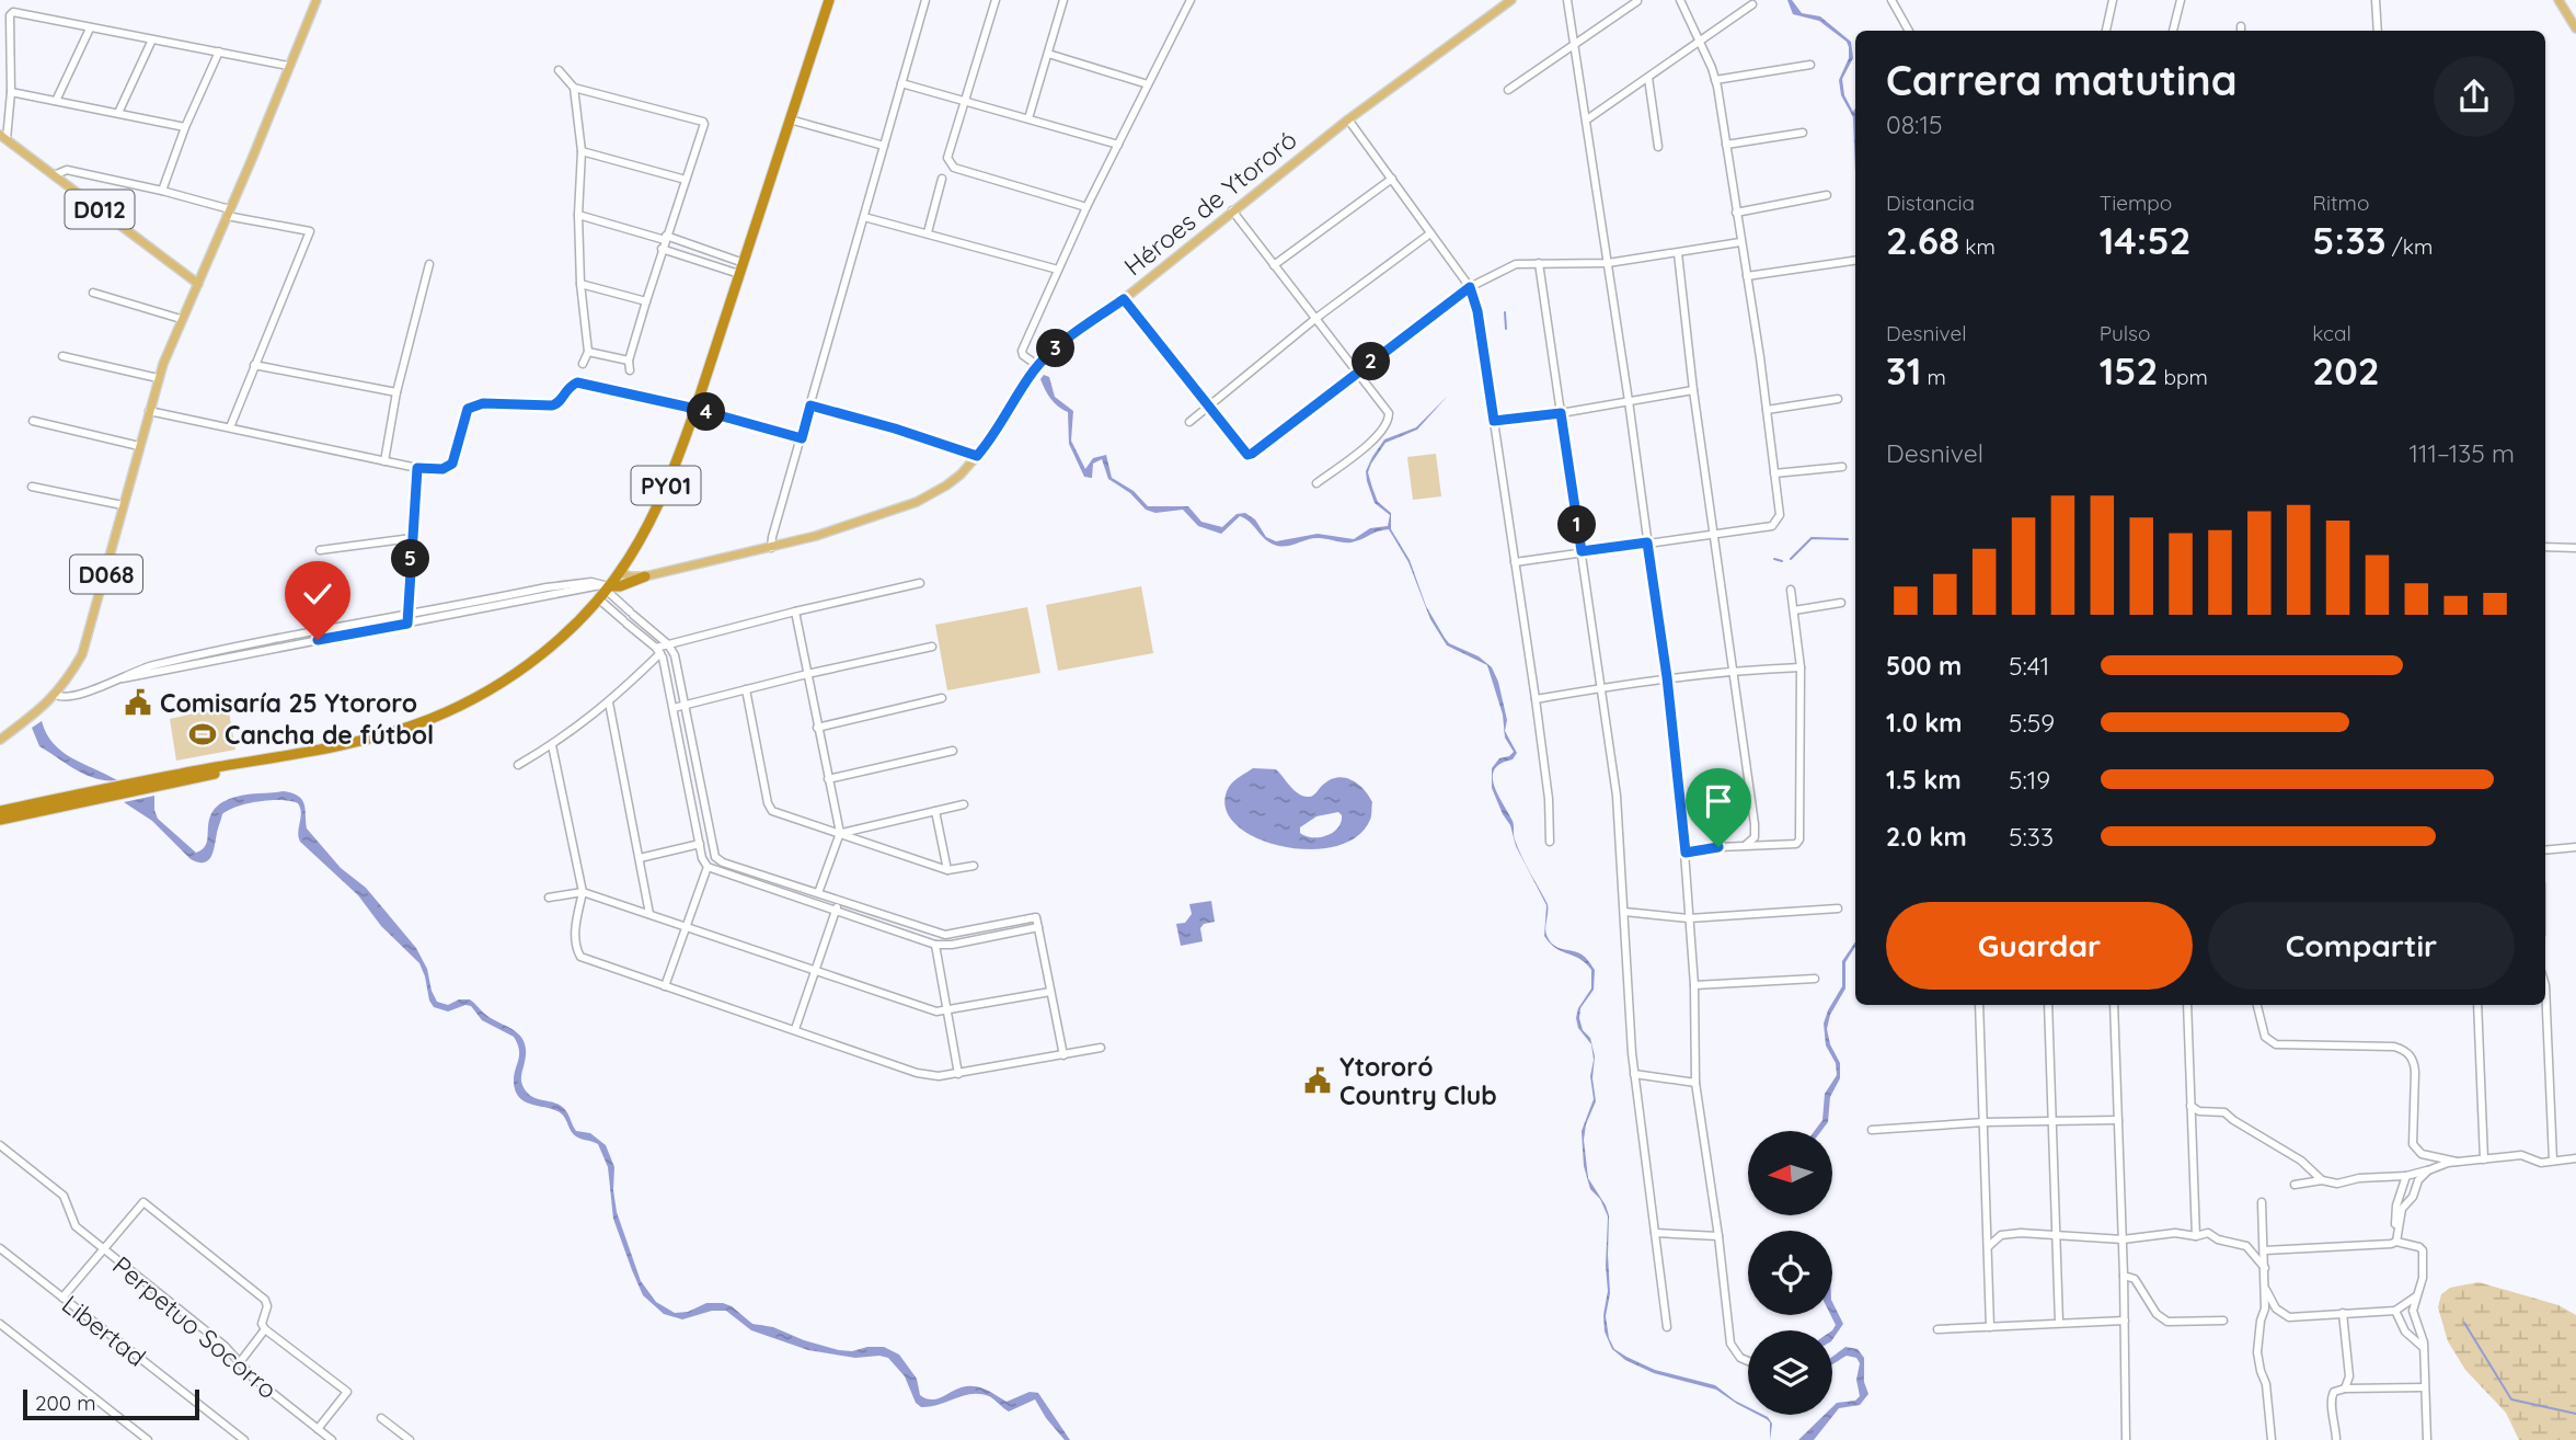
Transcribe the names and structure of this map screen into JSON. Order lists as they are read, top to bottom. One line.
{"streets":{"highway":["PY01"],"main road":["Héroes de Ytororó","D012","D068"],"street":["Perpetuo Socorro","Libertad"]},"crossings":[["Héroes de Ytororó","PY01"],["D012","D068"]],"places":{"public building":["Comisaría 25 Ytororo","Ytororó Country Club"],"sports":["Cancha de fútbol"]},"scale_bar":"200 m","north":"left","page":{"heading":["Carrera matutina","08:15"],"stats":[["Distancia","2.68 km"],["Tiempo","14:52"],["Ritmo","5:33 /km"],["Desnivel","31 m"],["Pulso","152 bpm"],["kcal","202"]],"pins":["3","2","4","1","5"],"chart":["Desnivel","111–135 m"],"list":[{"name":"500 m","note":"5:41"},{"name":"1.0 km","note":"5:59"},{"name":"1.5 km","note":"5:19"},{"name":"2.0 km","note":"5:33"}],"buttons":["Guardar","Compartir"],"scale":"200 m"}}
